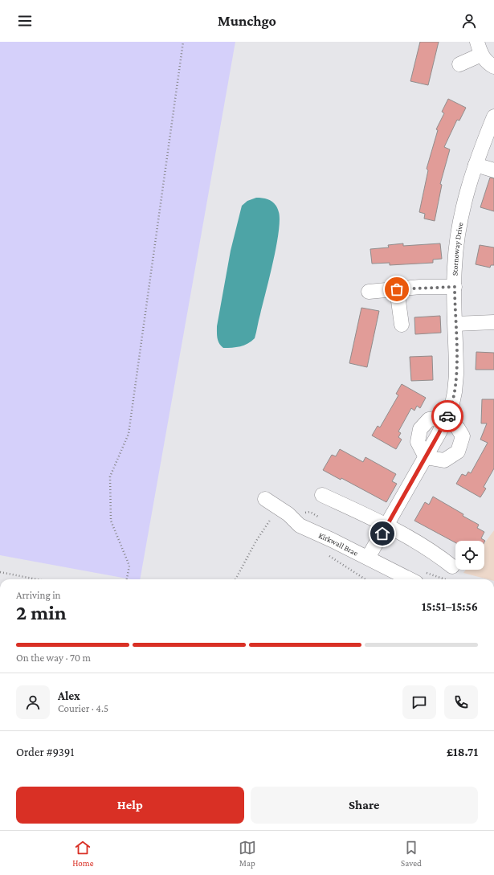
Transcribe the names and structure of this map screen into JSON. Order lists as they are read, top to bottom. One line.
{"streets":{"street":["Stornoway Drive","Kirkwall Brae"]},"crossings":[["Stornoway Drive","Kirkwall Brae"]],"page":{"header":"Munchgo","heading":["2 min","Arriving in","15:51–15:56"],"panel":["Alex","Courier · 4.5","Order #9391","£18.71"],"bar":"On the way · 70 m","buttons":["Help","Share"],"tabs":["Home","Map","Saved"]}}
